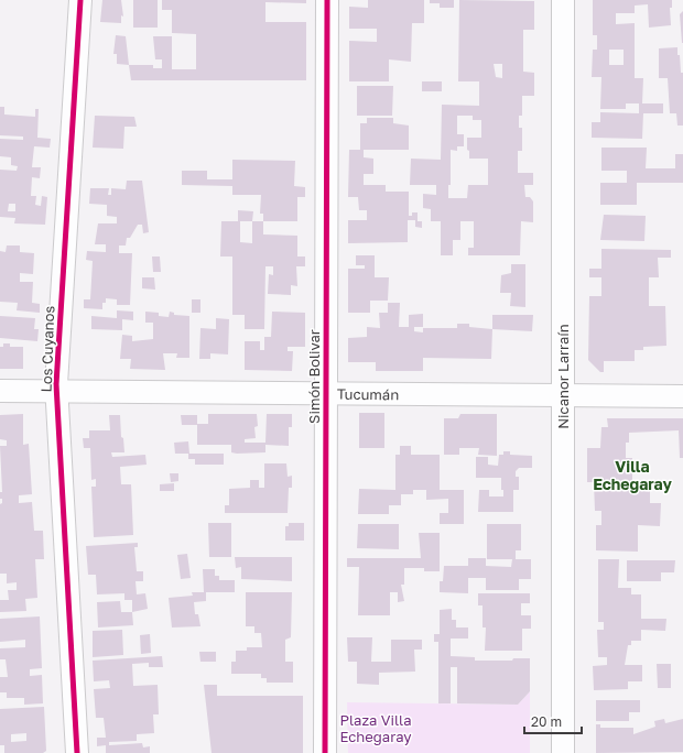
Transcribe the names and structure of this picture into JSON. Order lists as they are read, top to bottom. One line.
{"streets":{"street":["Los Cuyanos","Simón Bolivar","Nicanor Larraín","Tucumán"]},"crossings":[["Los Cuyanos","Tucumán"],["Simón Bolivar","Tucumán"],["Nicanor Larraín","Tucumán"]],"districts":["Villa Echegaray"],"parks":["Plaza Villa Echegaray"],"scale_bar":"20 m"}
